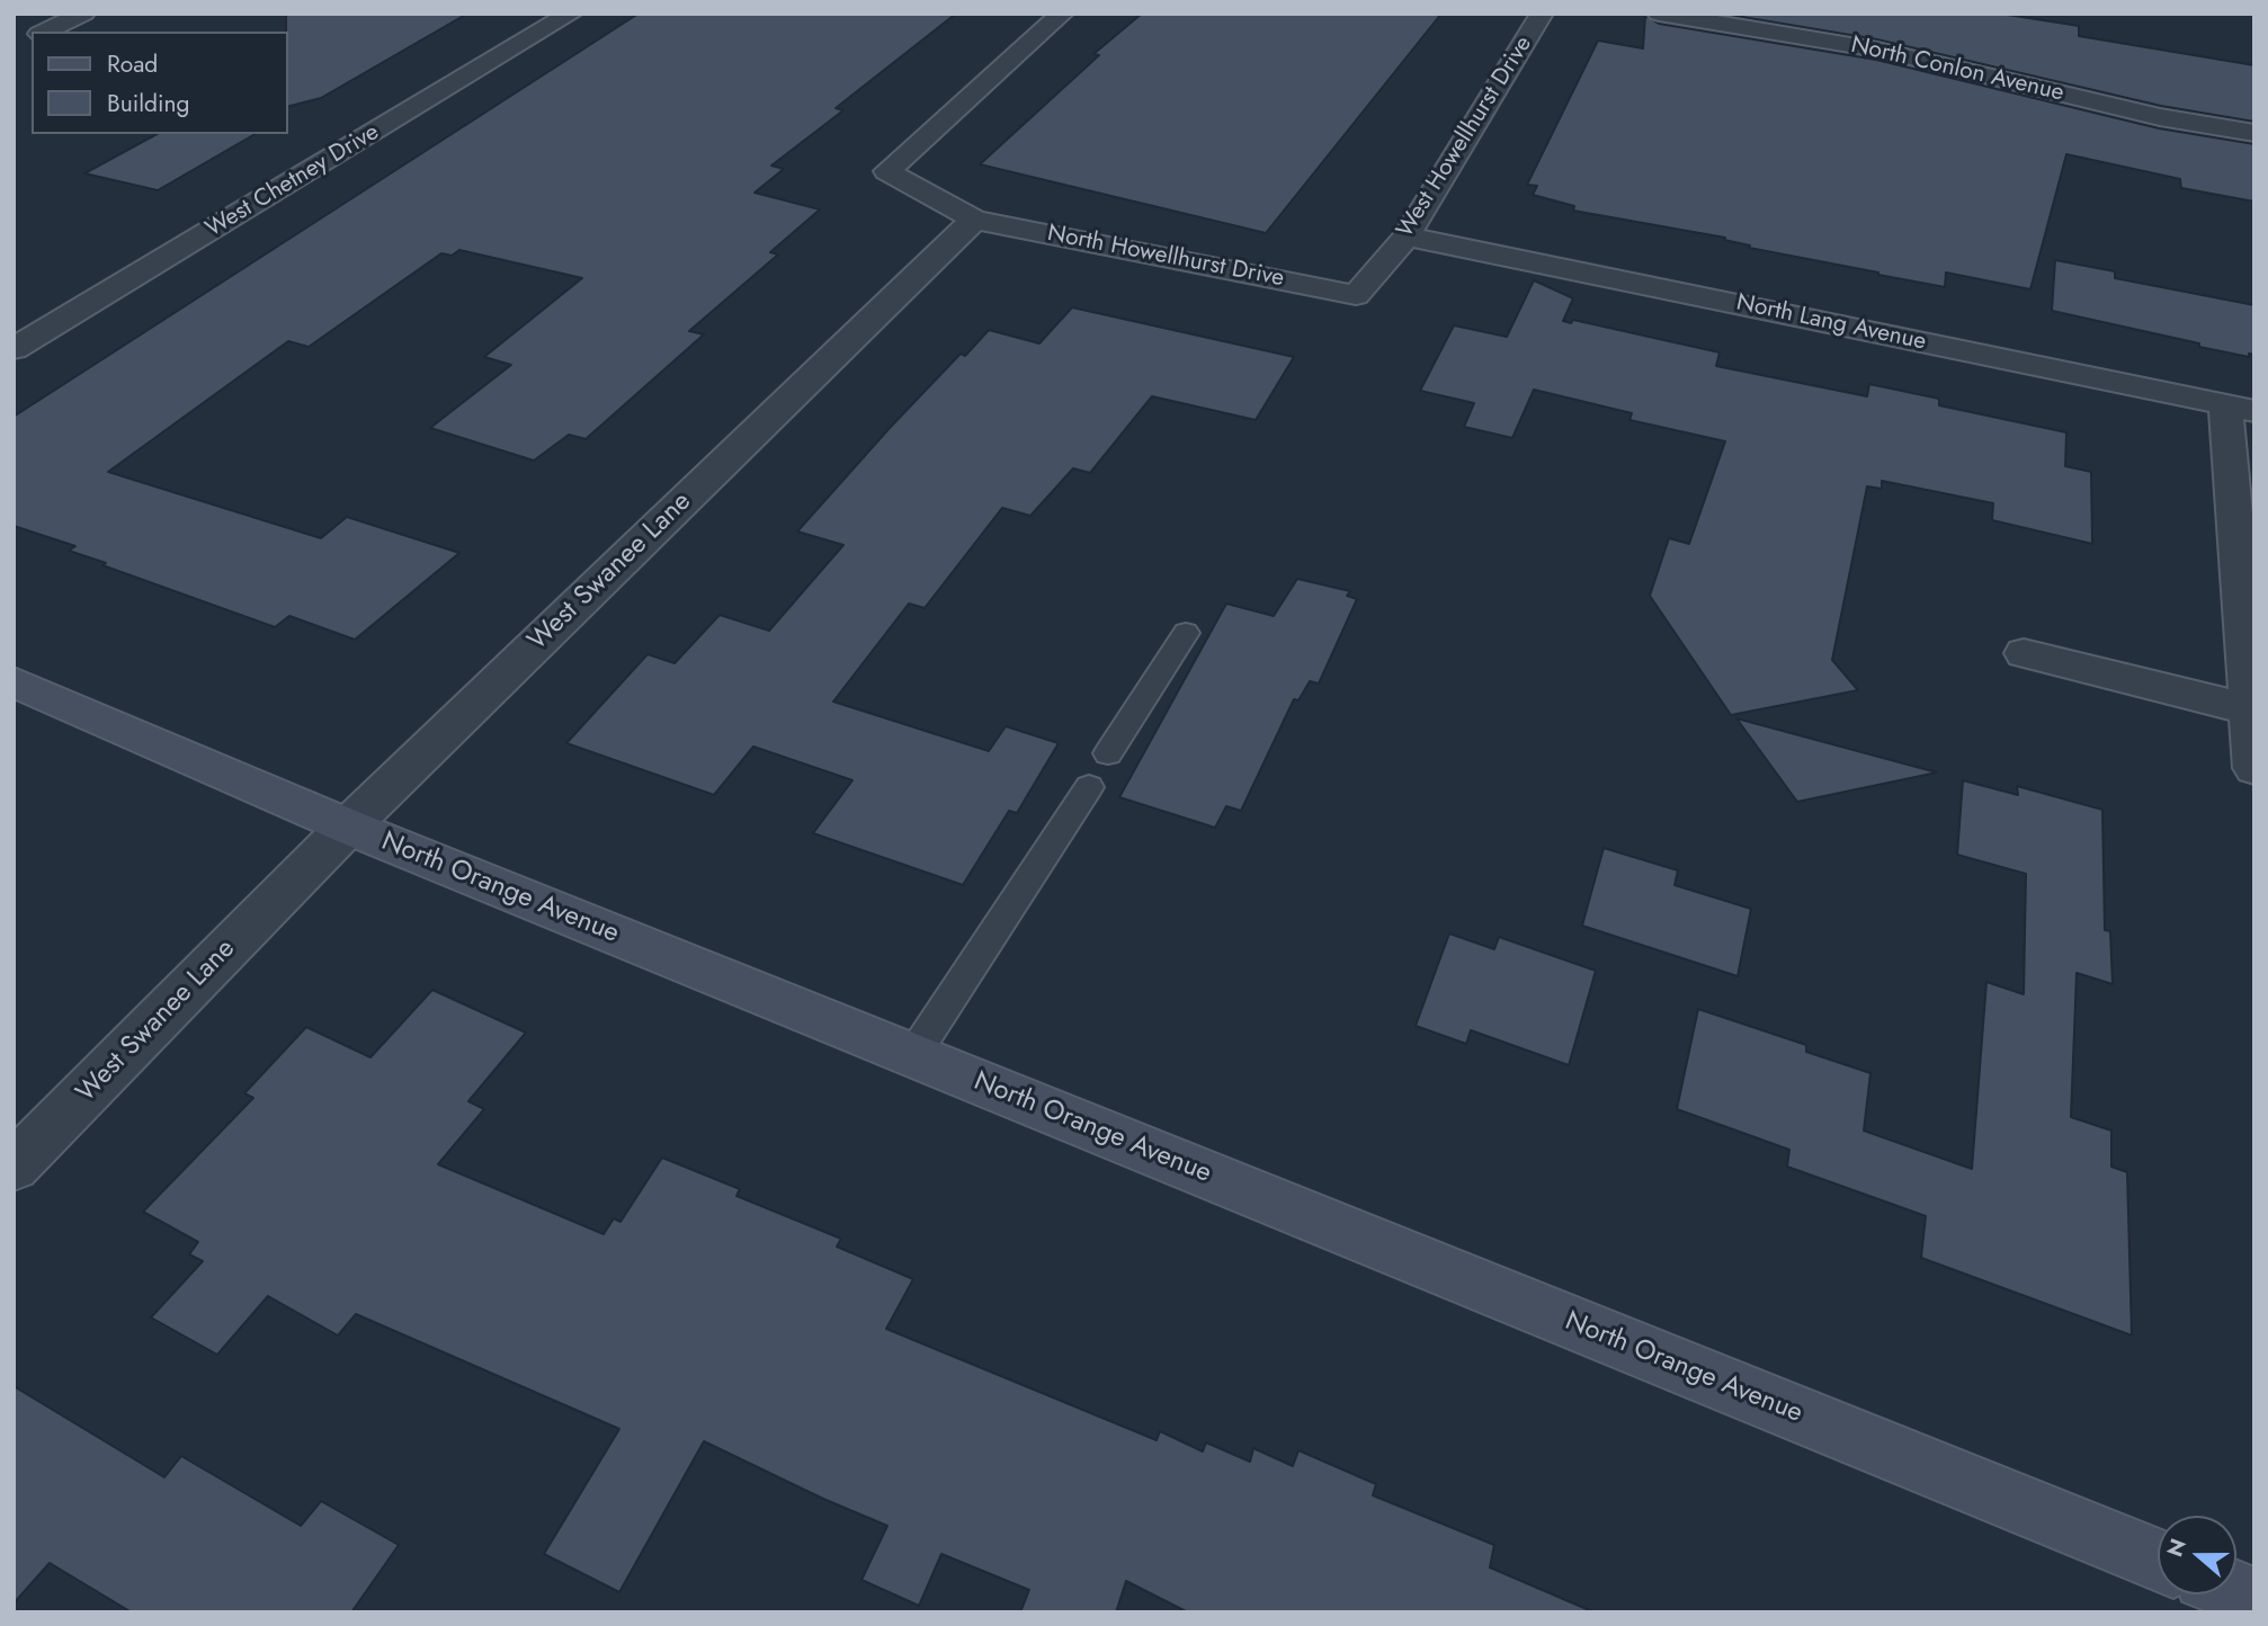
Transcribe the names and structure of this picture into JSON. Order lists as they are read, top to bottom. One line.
{"streets":{"street":["North Conlon Avenue","West Howellhurst Drive","West Chetney Drive","North Howellhurst Drive","North Lang Avenue","West Swanee Lane","North Orange Avenue"]},"crossings":[["West Howellhurst Drive","North Howellhurst Drive"],["West Howellhurst Drive","North Lang Avenue"],["North Howellhurst Drive","West Swanee Lane"],["West Swanee Lane","North Orange Avenue"]],"legend":["Road","Building"],"north":"left"}
